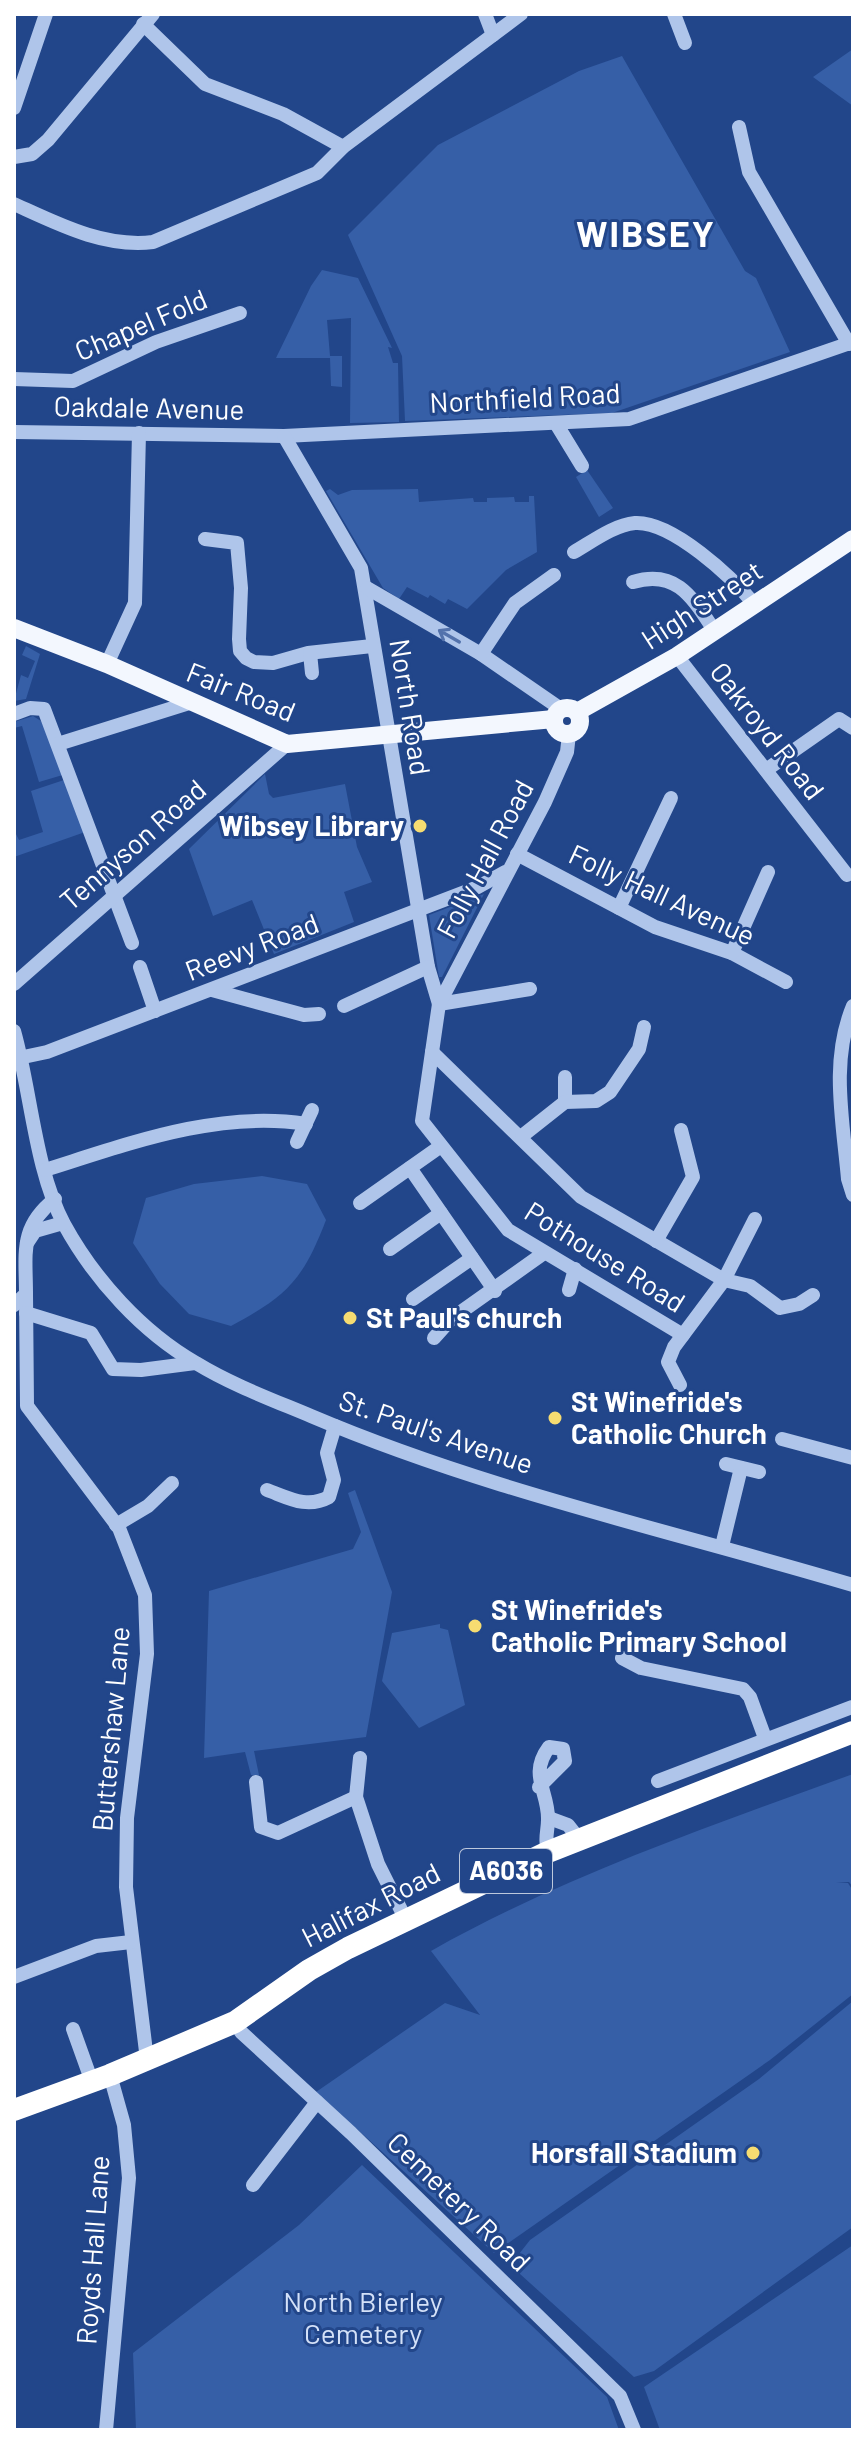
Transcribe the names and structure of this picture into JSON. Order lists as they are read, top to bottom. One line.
{"streets":{"highway":["A6036","Halifax Road"],"main road":["High Street","Fair Road"],"street":["Chapel Fold","Northfield Road","Oakdale Avenue","North Road","Oakroyd Road","Tennyson Road","Folly Hall Road","Folly Hall Avenue","Reevy Road","Pothouse Road","St. Paul's Avenue","Buttershaw Lane","Cemetery Road","Royds Hall Lane"]},"crossings":[["Northfield Road","Oakdale Avenue"],["Northfield Road","North Road"],["Oakdale Avenue","North Road"],["High Street","Fair Road"],["High Street","Oakroyd Road"],["Fair Road","North Road"],["Fair Road","Tennyson Road"],["North Road","Folly Hall Road"],["North Road","Reevy Road"],["Folly Hall Road","Folly Hall Avenue"],["Folly Hall Road","Reevy Road"],["Folly Hall Road","Pothouse Road"],["Reevy Road","St. Paul's Avenue"],["Buttershaw Lane","Halifax Road"],["Halifax Road","Cemetery Road"],["Halifax Road","Royds Hall Lane"]],"districts":["WIBSEY"],"parks":["North Bierley Cemetery"],"places":["Wibsey Library","St Paul's church","St Winefride's Catholic Church","St Winefride's Catholic Primary School","Horsfall Stadium"]}
